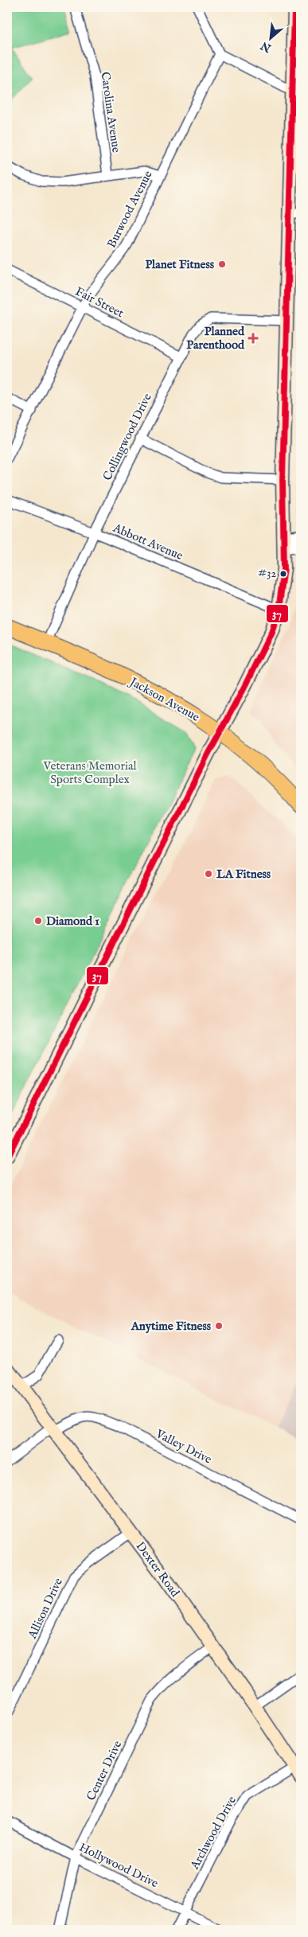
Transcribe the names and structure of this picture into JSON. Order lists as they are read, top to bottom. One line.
{"streets":{"main road":["Jackson Avenue","Dexter Road"],"street":["Carolina Avenue","Burwood Avenue","Fair Street","Collingwood Drive","Abbott Avenue","Valley Drive","Allison Drive","Center Drive","Archwood Drive","Hollywood Drive"]},"crossings":[["Burwood Avenue","Fair Street"],["Fair Street","Collingwood Drive"],["Collingwood Drive","Abbott Avenue"],["Collingwood Drive","Jackson Avenue"],["Valley Drive","Dexter Road"],["Dexter Road","Allison Drive"],["Dexter Road","Center Drive"],["Dexter Road","Archwood Drive"],["Center Drive","Hollywood Drive"],["Archwood Drive","Hollywood Drive"]],"parks":["Veterans Memorial Sports Complex"],"places":{"other":["Planet Fitness","#32","LA Fitness","Diamond 1","Anytime Fitness"],"health":["Planned Parenthood"]},"lines":["transit line 37"],"north":"bottom left"}
